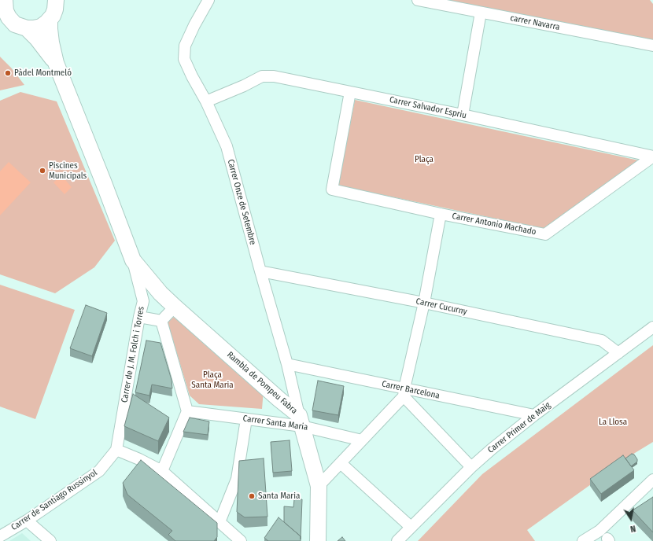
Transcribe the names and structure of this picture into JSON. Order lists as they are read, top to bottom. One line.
{"streets":{"street":["carrer Navarra","Carrer Salvador Espriu","Carrer Onze de Setembre","Carrer Antonio Machado","Carrer Cucurny","Carrer de J. M. Folch i Torres","Rambla de Pompeu Fabra","Carrer Barcelona","Carrer Santa Maria","Carrer Primer de Maig","Carrer de Santiago Russinyol"]},"crossings":[["Carrer Salvador Espriu","Carrer Onze de Setembre"],["Carrer Salvador Espriu","Carrer Antonio Machado"],["Carrer Onze de Setembre","Carrer Cucurny"],["Carrer Onze de Setembre","Rambla de Pompeu Fabra"],["Carrer Onze de Setembre","Carrer Barcelona"],["Carrer Onze de Setembre","Carrer Santa Maria"],["Carrer Cucurny","Carrer Primer de Maig"],["Carrer de J. M. Folch i Torres","Rambla de Pompeu Fabra"],["Carrer de J. M. Folch i Torres","Carrer de Santiago Russinyol"],["Rambla de Pompeu Fabra","Carrer Santa Maria"],["Carrer Barcelona","Carrer Primer de Maig"]],"parks":["Plaça","Plaça Santa Maria","La Llosa"],"places":["Pàdel Montmeló","Piscines Municipals","Santa Maria"],"north":"bottom"}
